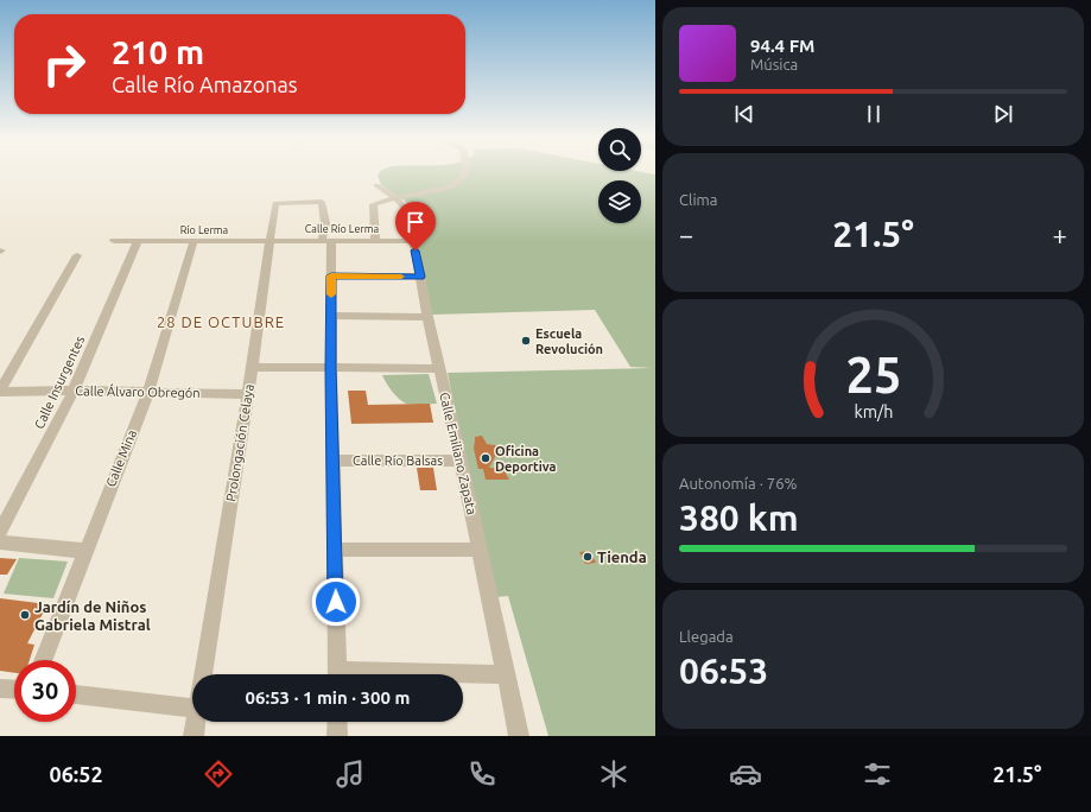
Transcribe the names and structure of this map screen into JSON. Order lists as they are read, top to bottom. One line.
{"streets":{"street":["Calle Río Lerma","Río Lerma","Calle Insurgentes","Calle Álvaro Obregón","Prolongación Celaya","Calle Emiliano Zapata","Calle Mina","Calle Río Balsas"]},"crossings":[["Calle Río Lerma","Río Lerma"],["Calle Río Lerma","Prolongación Celaya"],["Calle Río Lerma","Calle Emiliano Zapata"],["Río Lerma","Calle Insurgentes"],["Río Lerma","Prolongación Celaya"],["Río Lerma","Calle Mina"],["Calle Insurgentes","Calle Álvaro Obregón"],["Calle Álvaro Obregón","Prolongación Celaya"],["Calle Álvaro Obregón","Calle Mina"],["Calle Emiliano Zapata","Calle Río Balsas"]],"districts":["28 DE OCTUBRE"],"places":["Escuela Revolución","Oficina Deportiva","Tienda","Jardín de Niños Gabriela Mistral"],"page":{"turn":["210 m","Calle Río Amazonas"],"song":["94.4 FM","Música"],"tile":["Clima",["Autonomía · 76%","380 km"],["Llegada","06:53"]],"heat":["−","21.5°","+"],"limit":"30","trip":"06:53 · 1 min · 300 m","tabs":["06:52","21.5°"],"gauge":["25","km/h"]}}
